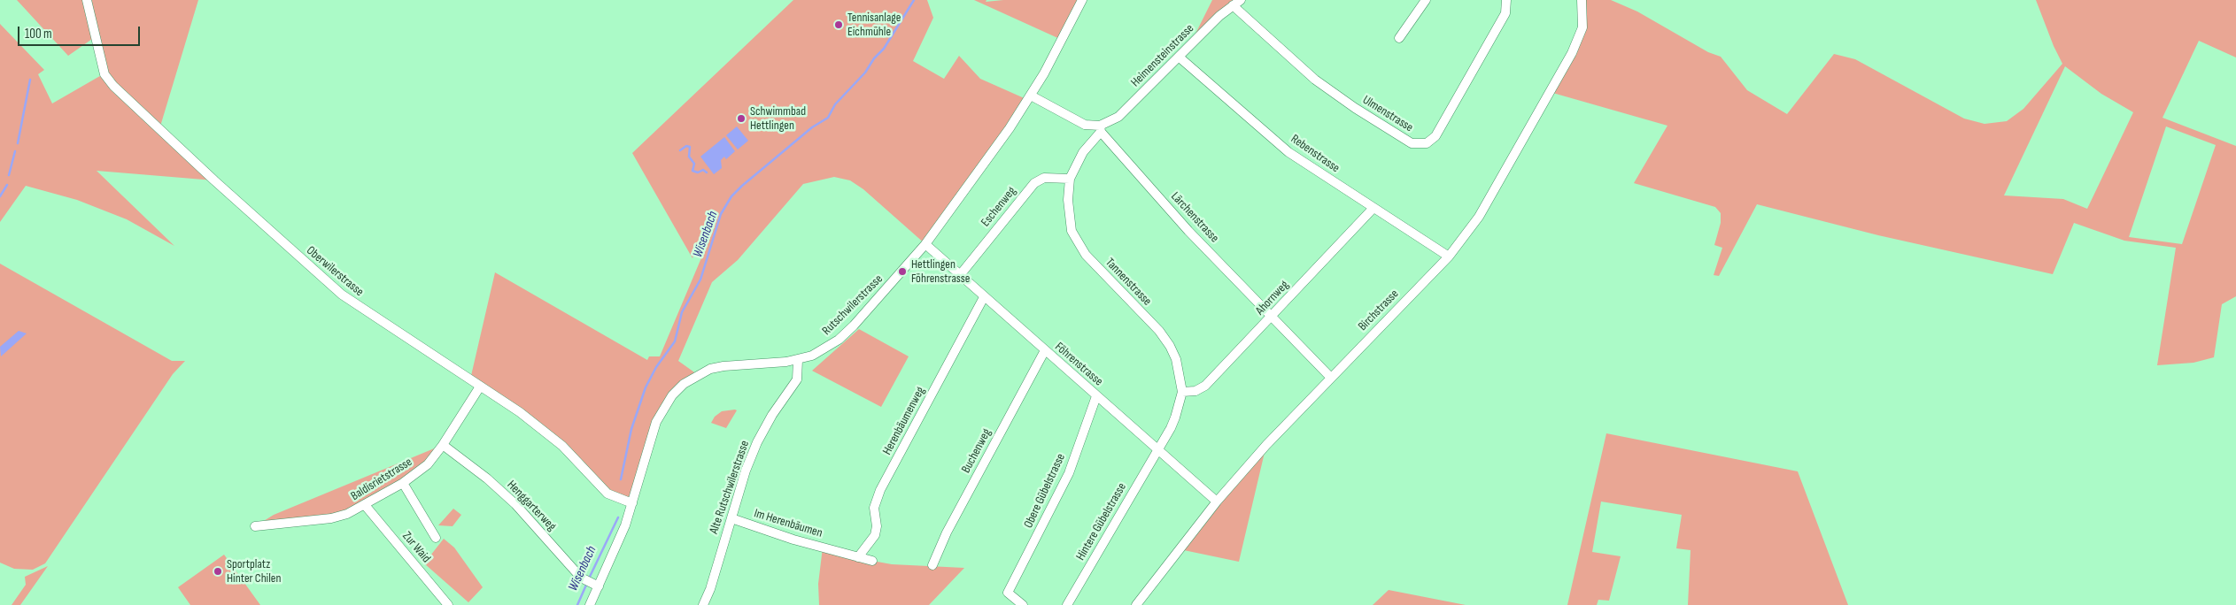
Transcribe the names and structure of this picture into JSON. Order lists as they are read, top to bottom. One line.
{"streets":{"street":["Heimensteinstrasse","Ulmenstrasse","Rebenstrasse","Eschenweg","Lärchenstrasse","Oberwilerstrasse","Tannenstrasse","Ahornweg","Rutschwilerstrasse","Birchstrasse","Föhrenstrasse","Herenbäumenweg","Buchenweg","Baldisrietstrasse","Alte Rutschwilerstrasse","Obere Gübelstrasse","Henggarterweg","Hintere Gübelstrasse","Im Herenbäumen","Zur Waid"]},"crossings":[["Heimensteinstrasse","Ulmenstrasse"],["Heimensteinstrasse","Rebenstrasse"],["Heimensteinstrasse","Lärchenstrasse"],["Heimensteinstrasse","Tannenstrasse"],["Rebenstrasse","Ahornweg"],["Rebenstrasse","Birchstrasse"],["Eschenweg","Tannenstrasse"],["Eschenweg","Föhrenstrasse"],["Lärchenstrasse","Tannenstrasse"],["Lärchenstrasse","Ahornweg"],["Lärchenstrasse","Birchstrasse"],["Oberwilerstrasse","Rutschwilerstrasse"],["Oberwilerstrasse","Baldisrietstrasse"],["Tannenstrasse","Ahornweg"],["Tannenstrasse","Föhrenstrasse"],["Tannenstrasse","Hintere Gübelstrasse"],["Rutschwilerstrasse","Föhrenstrasse"],["Rutschwilerstrasse","Alte Rutschwilerstrasse"],["Rutschwilerstrasse","Henggarterweg"],["Birchstrasse","Föhrenstrasse"],["Föhrenstrasse","Herenbäumenweg"],["Föhrenstrasse","Buchenweg"],["Föhrenstrasse","Obere Gübelstrasse"],["Föhrenstrasse","Hintere Gübelstrasse"],["Herenbäumenweg","Im Herenbäumen"],["Baldisrietstrasse","Henggarterweg"],["Baldisrietstrasse","Zur Waid"],["Alte Rutschwilerstrasse","Im Herenbäumen"]],"water":["Wisenbach"],"places":["Tennisanlage Eichmühle","Schwimmbad Hettlingen","Hettlingen Föhrenstrasse","Sportplatz Hinter Chilen"],"scale_bar":"100 m"}
